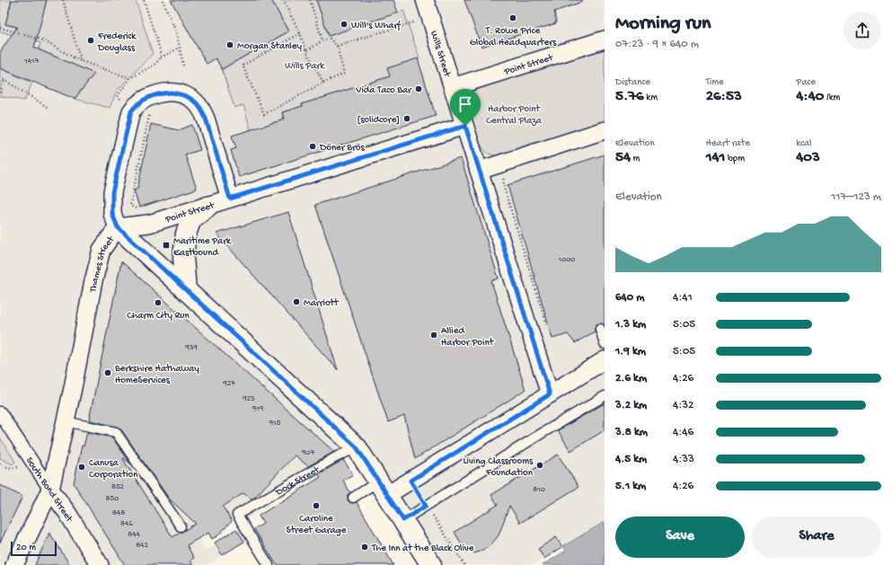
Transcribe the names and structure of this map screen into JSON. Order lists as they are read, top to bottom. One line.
{"streets":{"street":["Wills Street","Point Street","Thames Street","South Bond Street"],"lane":["Dock Street"]},"crossings":[["Wills Street","Point Street"],["Point Street","Thames Street"],["Thames Street","South Bond Street"]],"parks":["Wills Park","Harbor Point Central Plaza"],"places":{"other":["T. Rowe Price Global Headquarters","Will's Wharf","Frederick Douglass","Morgan Stanley","Vida Taco Bar","[solidcore]","Döner Brös","Marriott","Charm City Run","Allied Harbor Point","Berkshire Hathaway HomeServices","Living Classrooms Foundation","Canusa Corporation","Caroline Street Garage","The Inn at the Black Olive"],"transit":["Maritime Park Eastbound"]},"house_numbers":["1417","1000","939","927","923","919","915","907","852","810","850","848","846","844","842"],"scale_bar":"20 m","page":{"heading":["Morning run","07:23 · 9 × 640 m"],"stats":[["Distance","5.76 km"],["Time","26:53"],["Pace","4:40 /km"],["Elevation","54 m"],["Heart rate","141 bpm"],["kcal","403"]],"chart":["Elevation","117–123 m"],"list":[{"name":"640 m","note":"4:41"},{"name":"1.3 km","note":"5:05"},{"name":"1.9 km","note":"5:05"},{"name":"2.6 km","note":"4:26"},{"name":"3.2 km","note":"4:32"},{"name":"3.8 km","note":"4:46"},{"name":"4.5 km","note":"4:33"},{"name":"5.1 km","note":"4:26"}],"buttons":["Save","Share"],"scale":"20 m"}}
